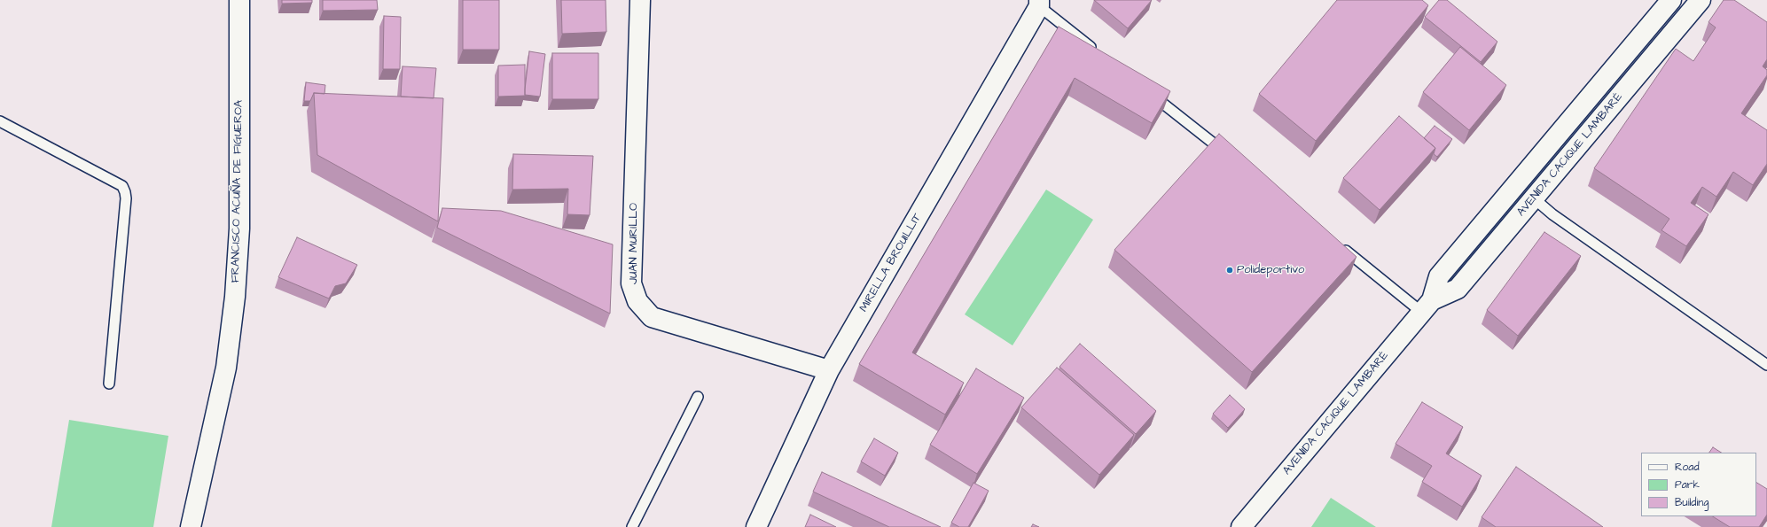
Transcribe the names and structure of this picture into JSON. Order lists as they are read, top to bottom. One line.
{"streets":{"street":["AVENIDA CACIQUE LAMBARÉ","FRANCISCO ACUÑA DE FIGUEROA","JUAN MURILLO","MIRELLA BROUILLIT"]},"crossings":[["JUAN MURILLO","MIRELLA BROUILLIT"]],"places":["Polideportivo"],"legend":["Road","Park","Building"]}
